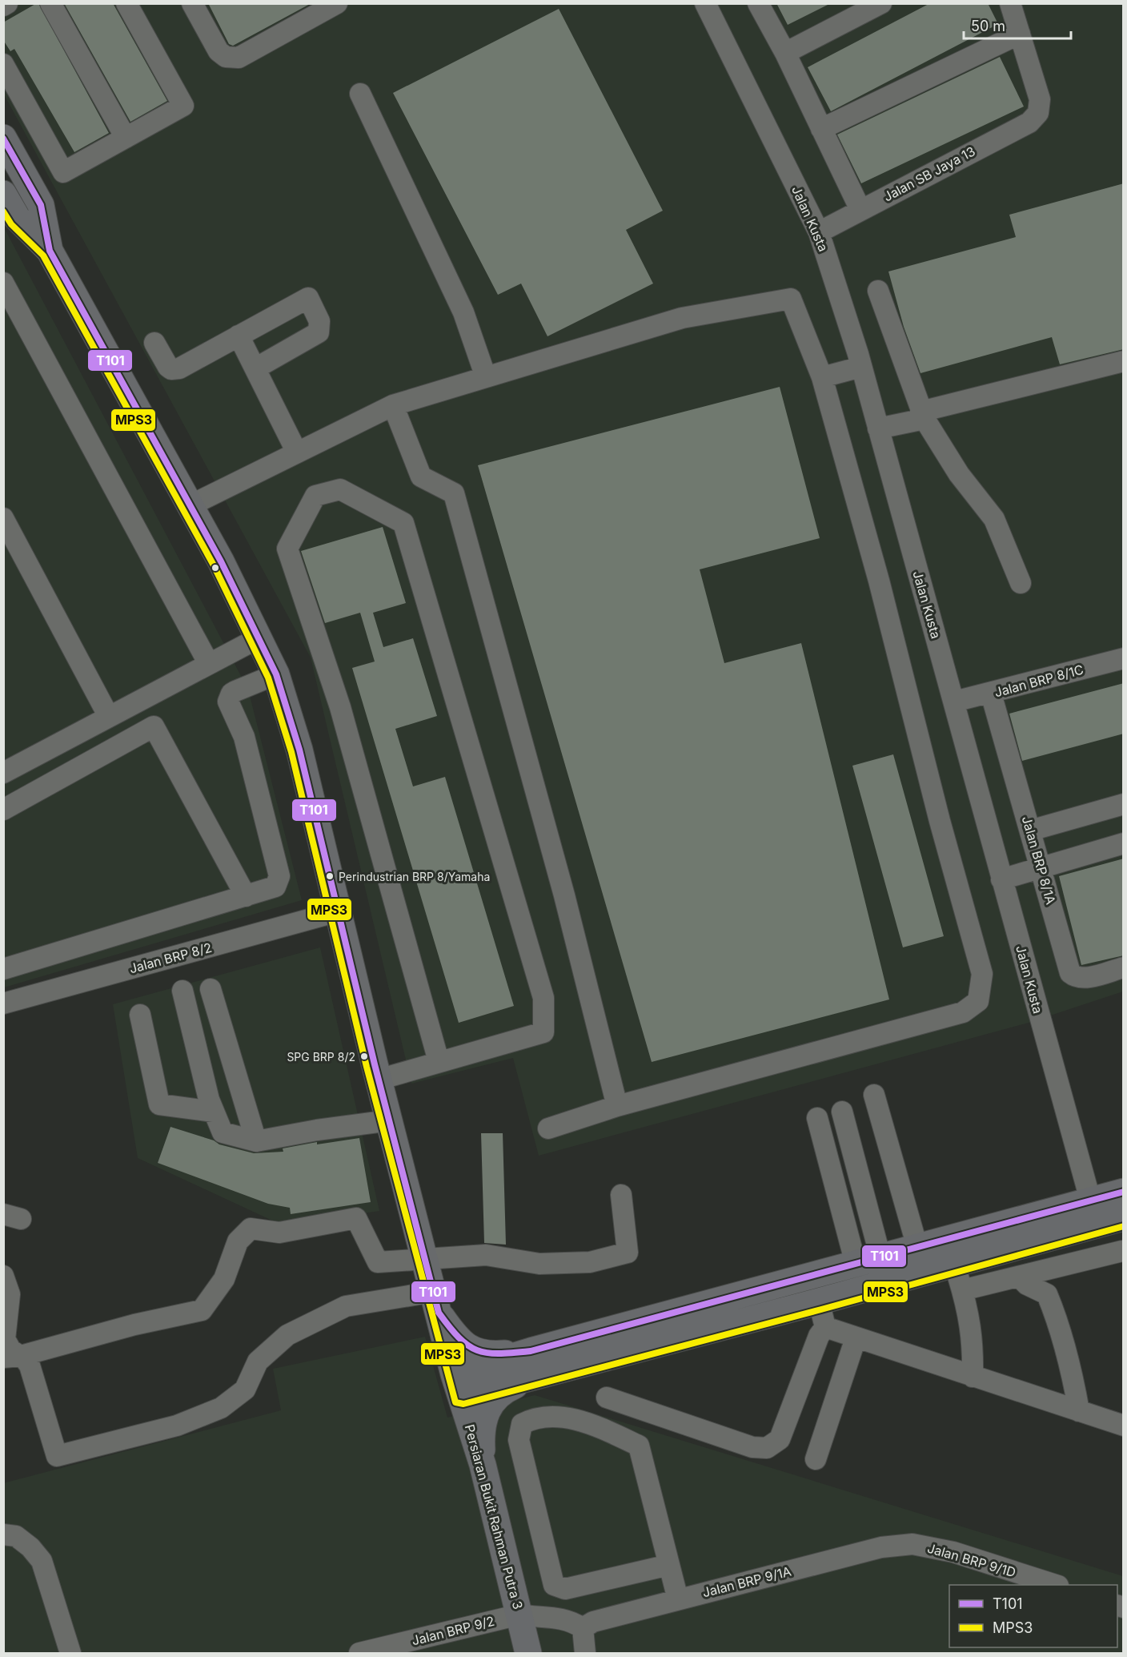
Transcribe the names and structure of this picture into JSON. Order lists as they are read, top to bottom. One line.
{"streets":{"main road":["Persiaran Bukit Rahman Putra 3"],"street":["Jalan SB Jaya 13","Jalan Kusta","Jalan BRP 8/1C","Jalan BRP 8/1A","Jalan BRP 8/2","Jalan BRP 9/1D","Jalan BRP 9/1A","Jalan BRP 9/2"]},"crossings":[["Jalan SB Jaya 13","Jalan Kusta"],["Jalan Kusta","Jalan BRP 8/1C"],["Jalan BRP 8/1C","Jalan BRP 8/1A"],["Jalan BRP 8/2","Persiaran Bukit Rahman Putra 3"],["Persiaran Bukit Rahman Putra 3","Jalan BRP 9/2"],["Jalan BRP 9/1D","Jalan BRP 9/1A"]],"places":["Perindustrian BRP 8/Yamaha","SPG BRP 8/2"],"lines":["transit line T101","transit line MPS3"],"legend":["T101","MPS3"],"scale_bar":"50 m"}
